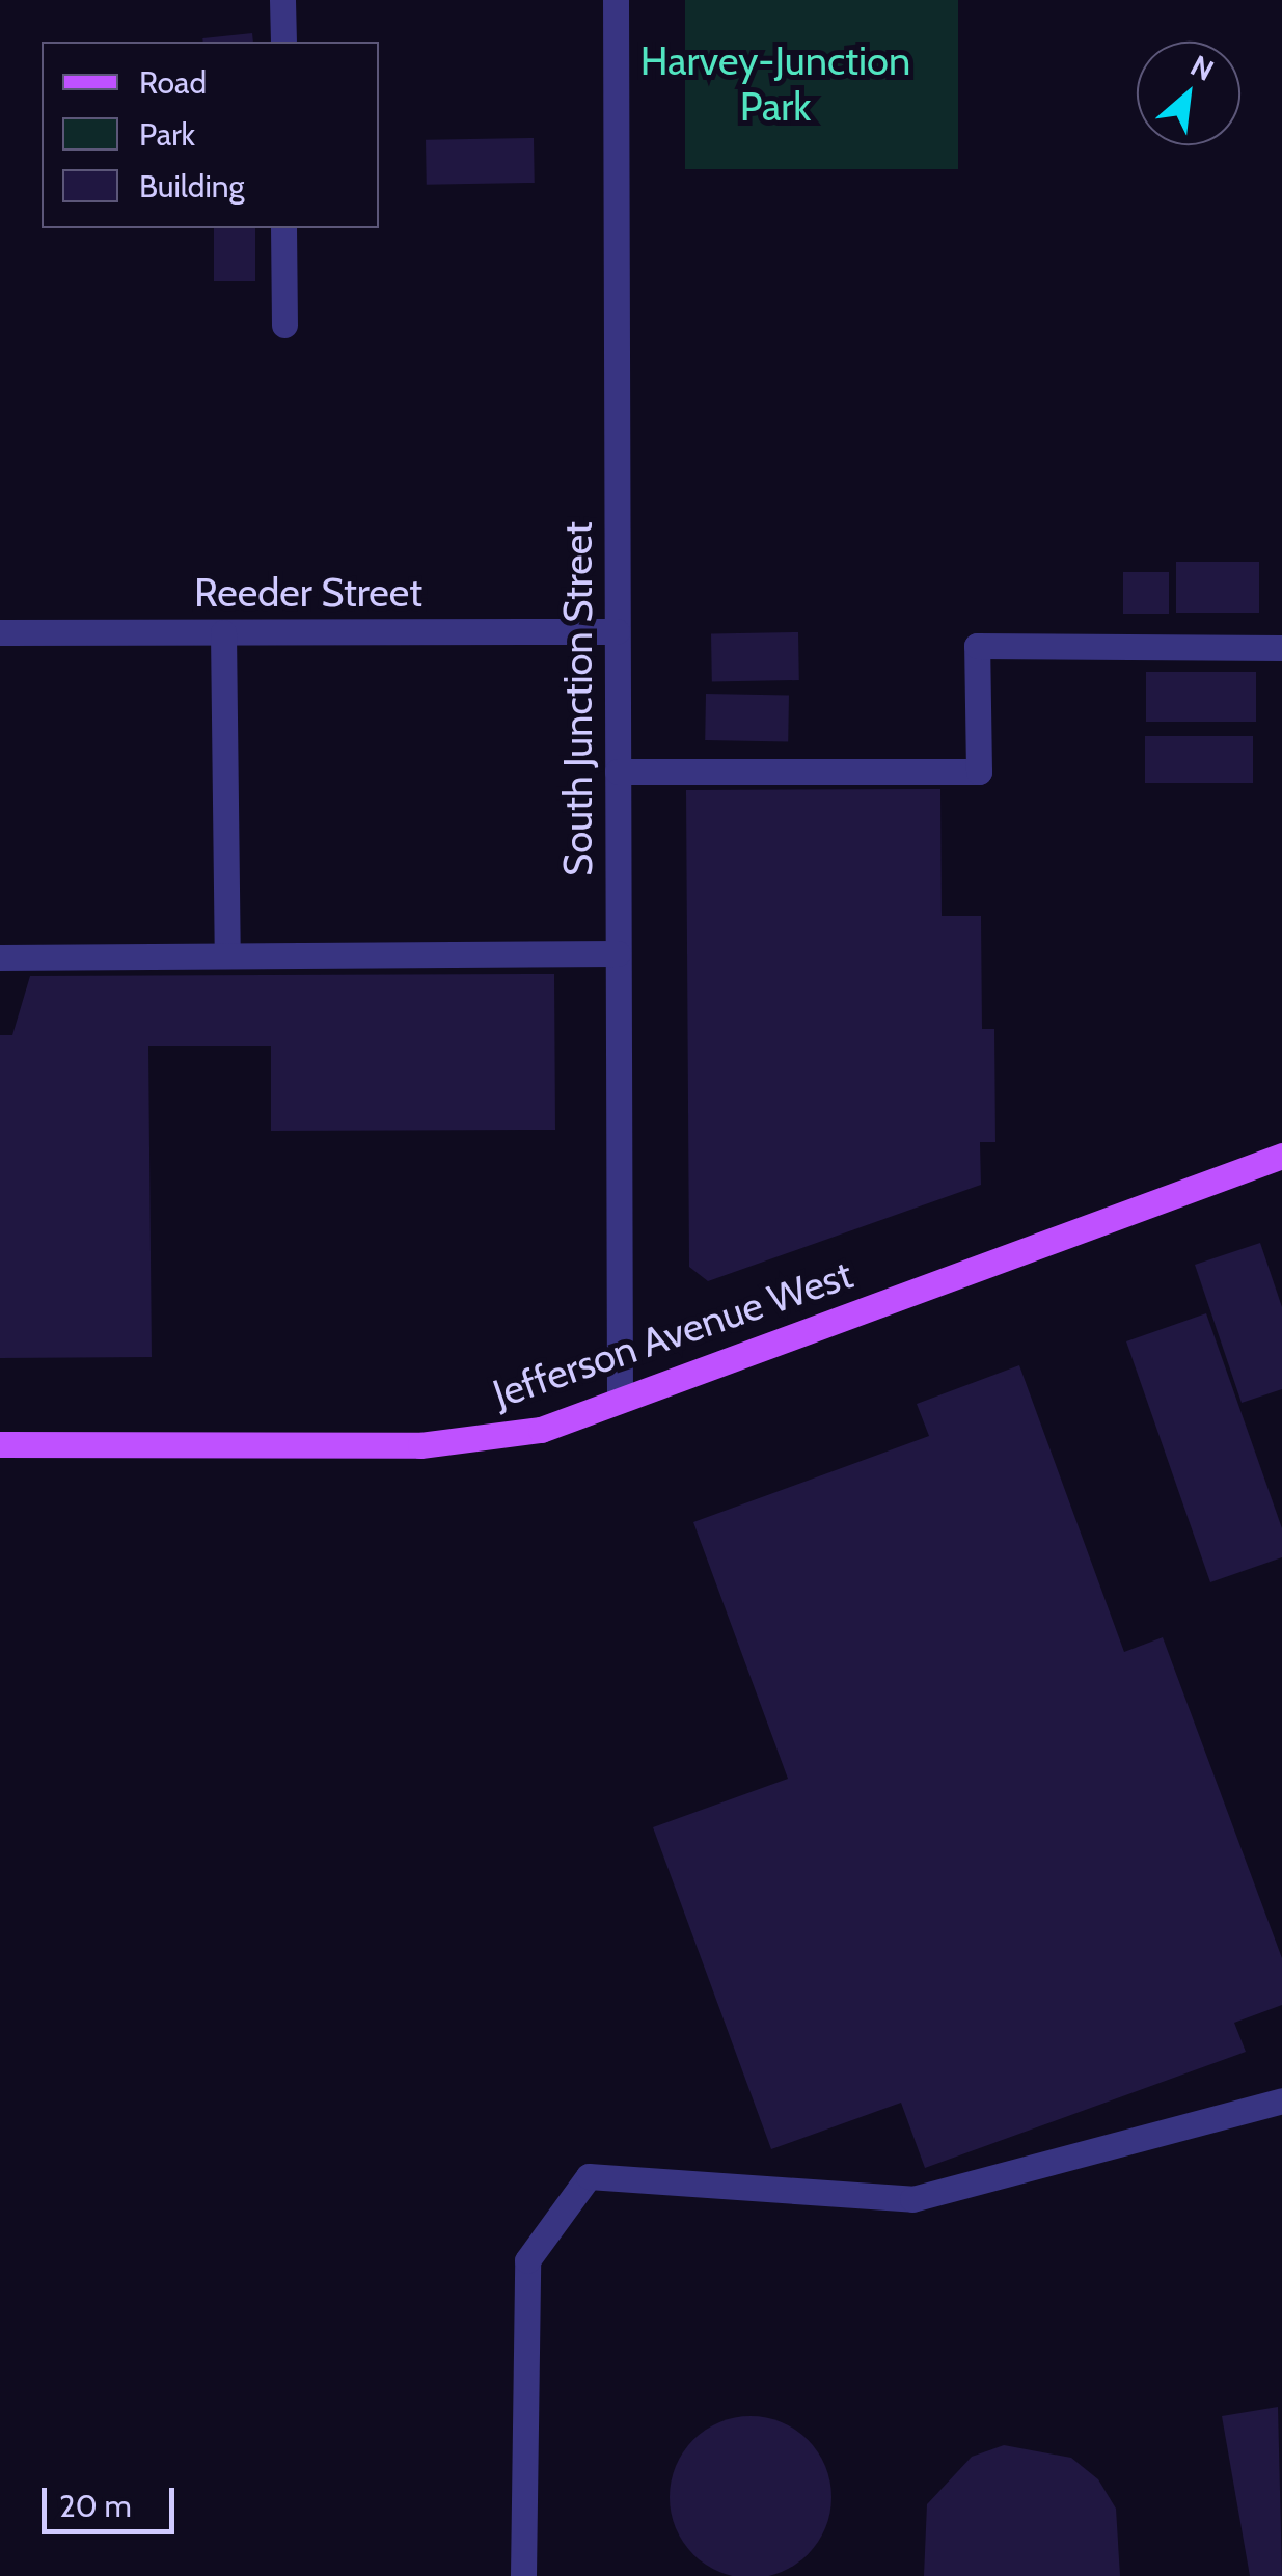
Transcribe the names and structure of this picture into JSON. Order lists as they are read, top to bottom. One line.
{"streets":{"main road":["Jefferson Avenue West"],"street":["Reeder Street","South Junction Street"]},"crossings":[["Reeder Street","South Junction Street"],["South Junction Street","Jefferson Avenue West"]],"parks":["Harvey-Junction Park"],"legend":["Road","Park","Building"],"scale_bar":"20 m","north":"top right"}
